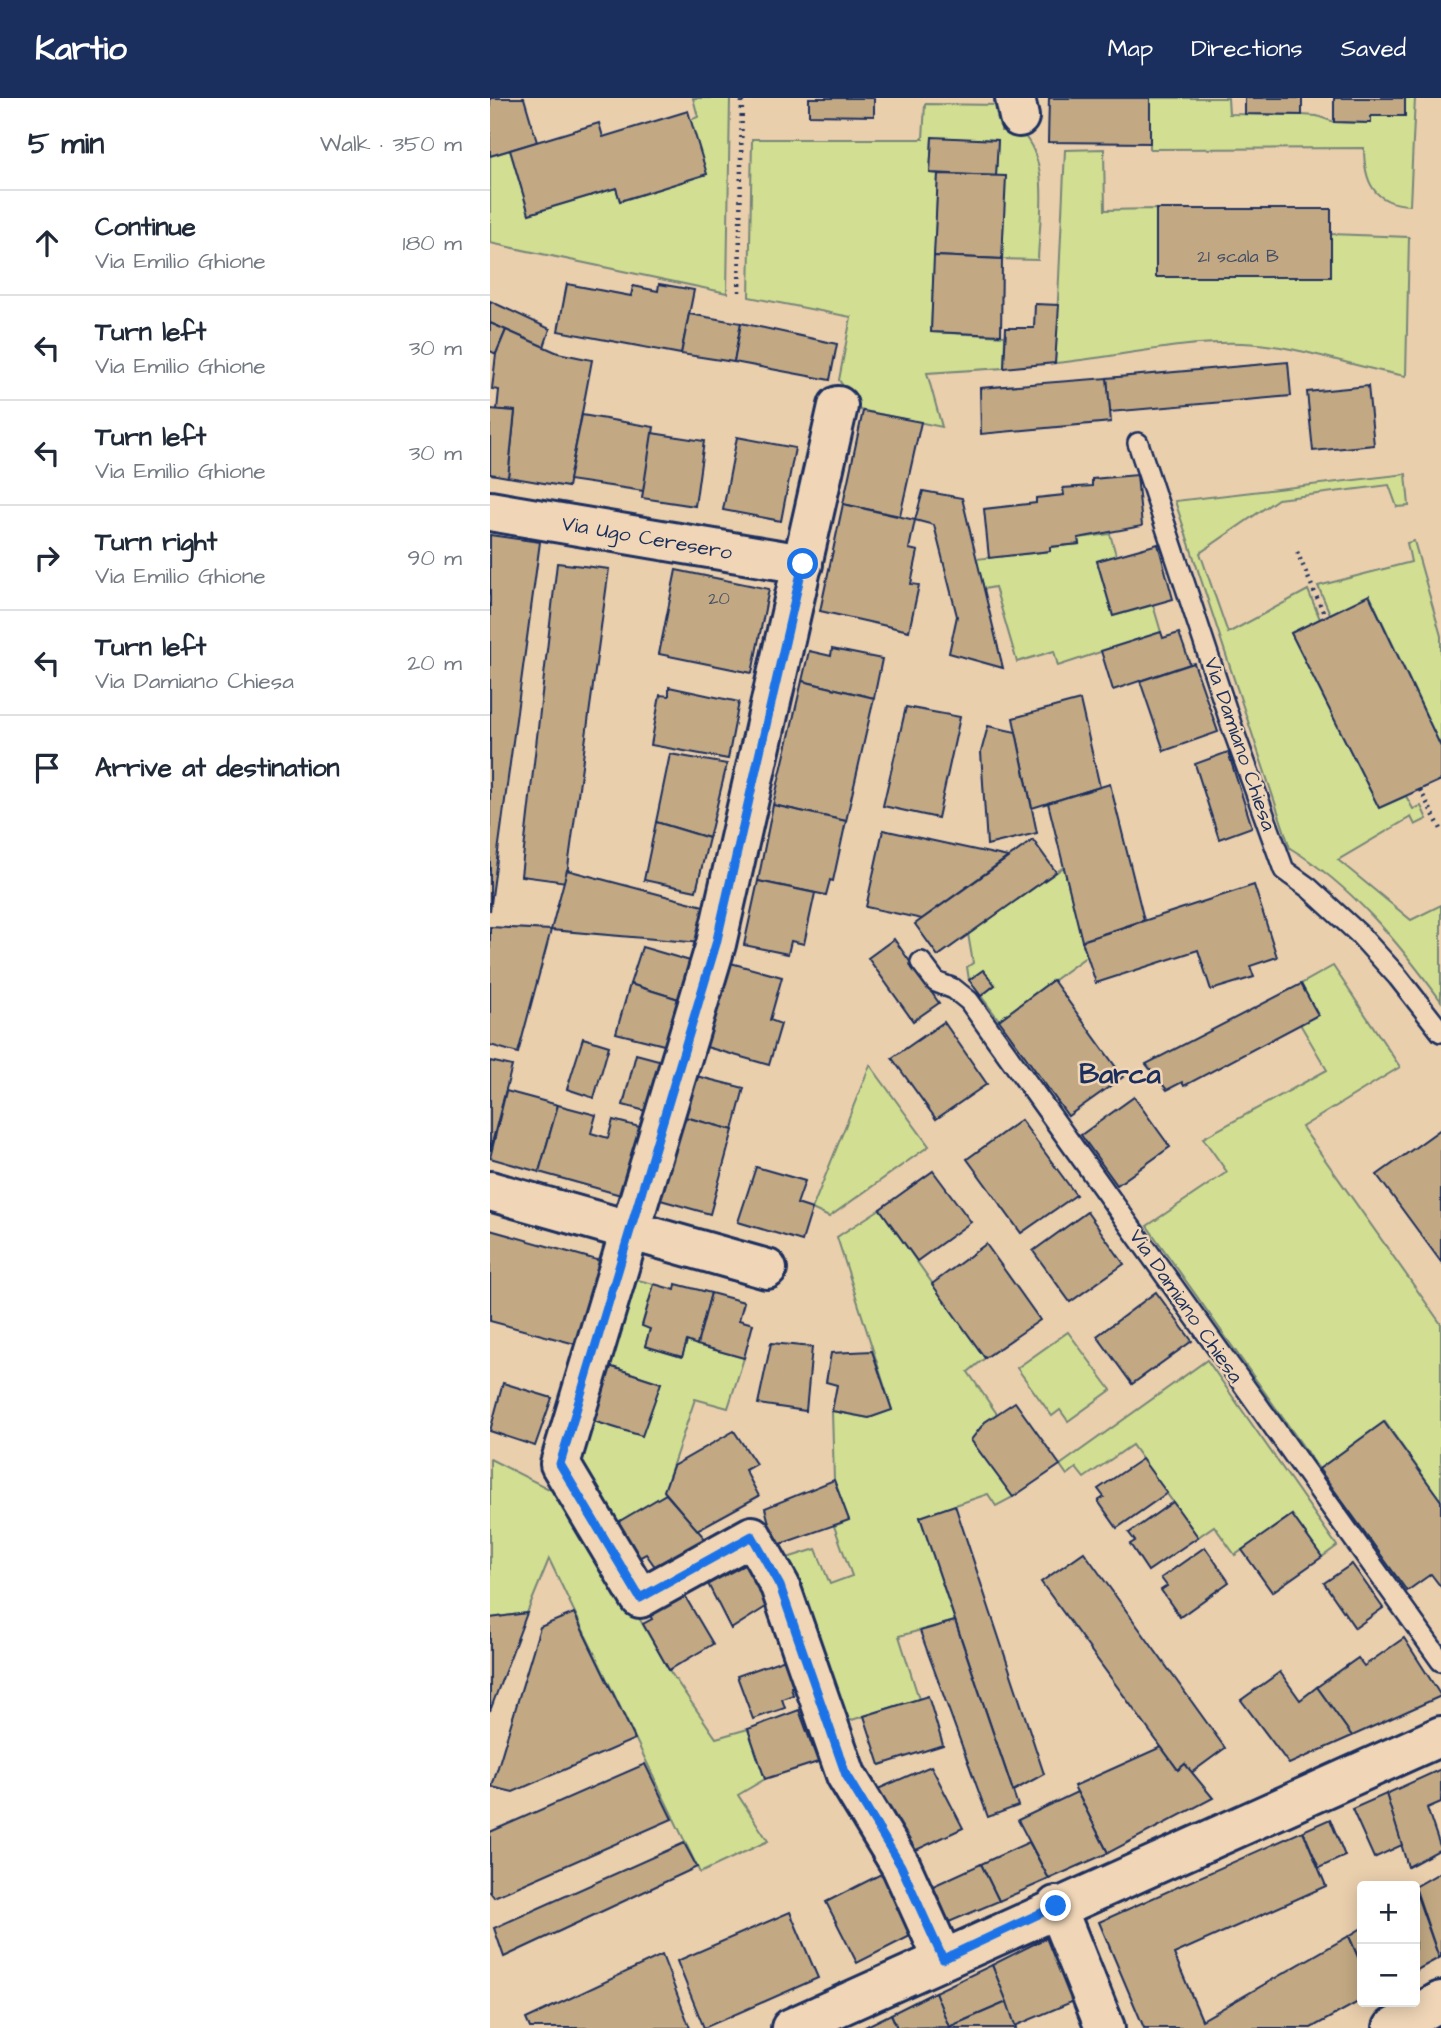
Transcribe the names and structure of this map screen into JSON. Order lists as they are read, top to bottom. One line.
{"streets":{"street":["Via Ugo Ceresero"],"lane":["Via Damiano Chiesa"]},"districts":["Barca"],"house_numbers":["21 scala B","20"],"page":{"header":"Kartio","nav":["Map","Directions","Saved"],"heading":["5 min","Walk · 350 m"],"list":[["Continue","Via Emilio Ghione","180 m"],["Turn left","Via Emilio Ghione","30 m"],["Turn left","Via Emilio Ghione","30 m"],["Turn right","Via Emilio Ghione","90 m"],["Turn left","Via Damiano Chiesa","20 m"],"Arrive at destination"],"map_buttons":["+","−"]}}
